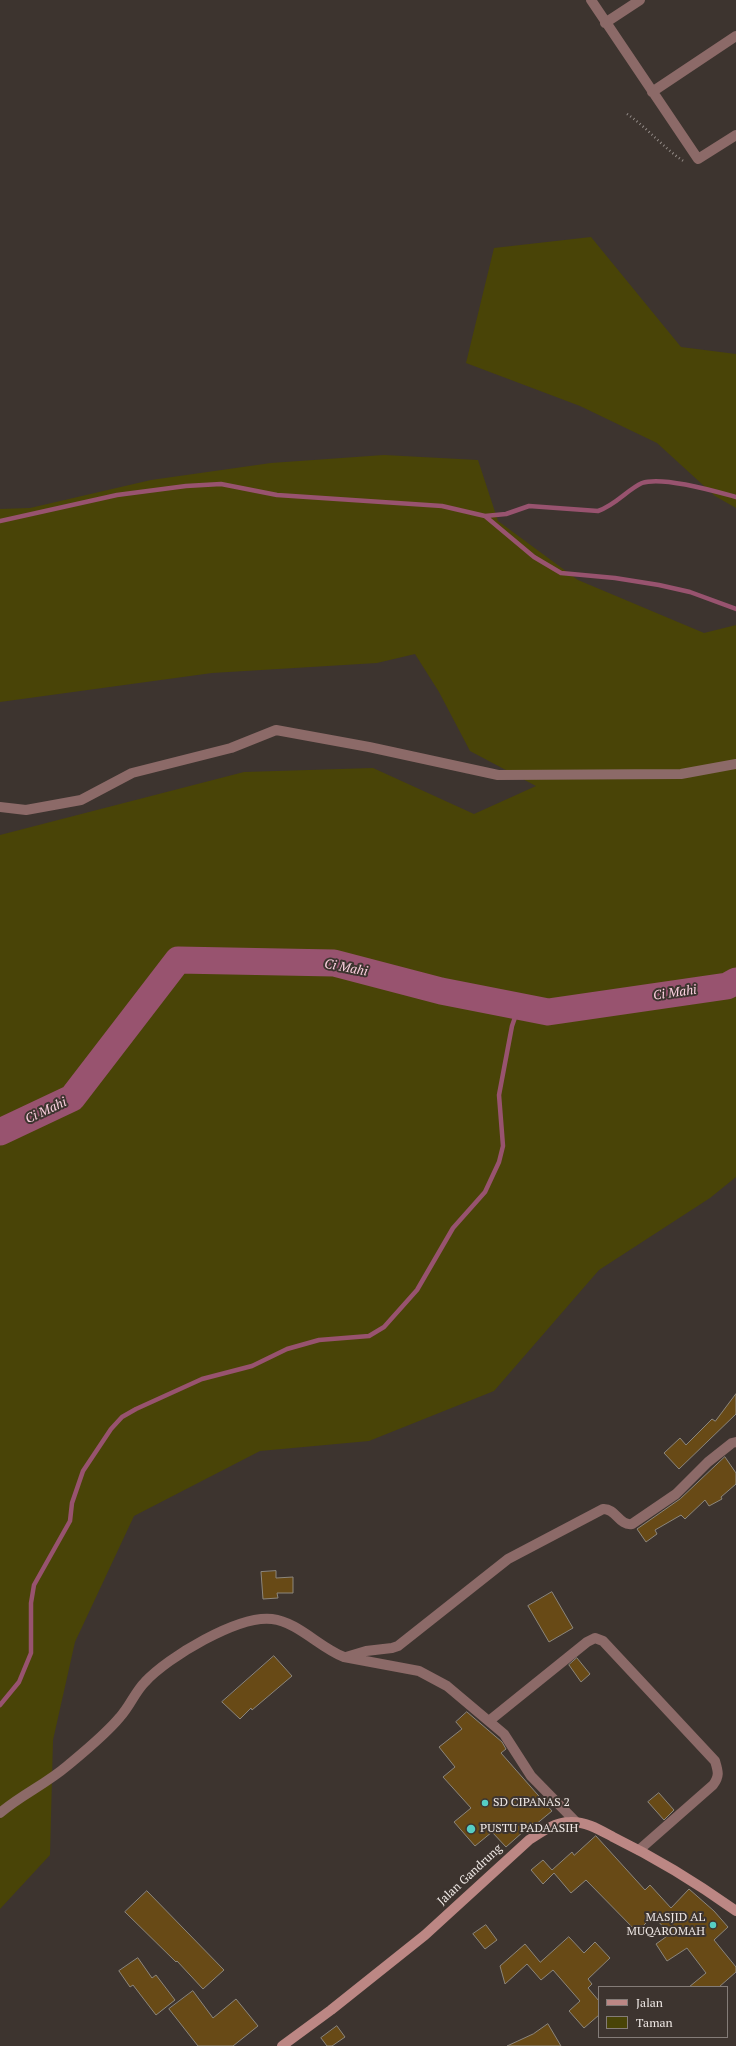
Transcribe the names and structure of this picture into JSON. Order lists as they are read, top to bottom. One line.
{"streets":{"street":["Jalan Gandrung"]},"water":["Ci Mahi"],"places":["SD CIPANAS 2","PUSTU PADAASIH","MASJID AL MUQAROMAH"],"legend":["Jalan","Taman"]}
